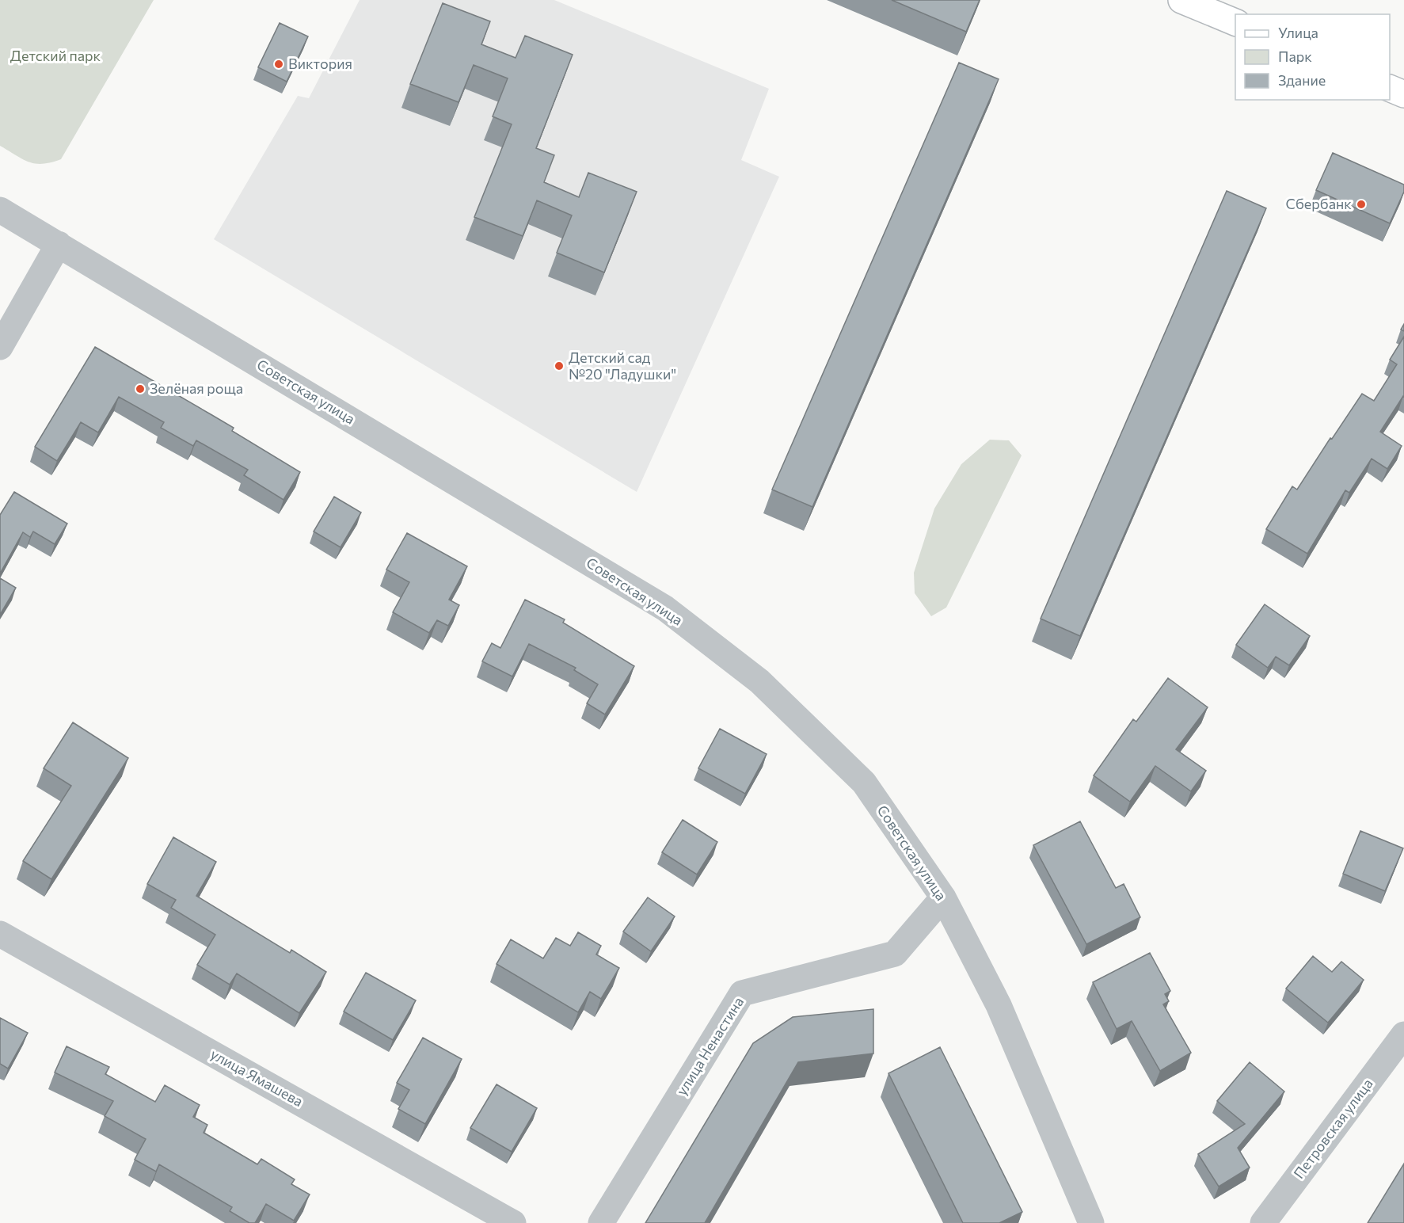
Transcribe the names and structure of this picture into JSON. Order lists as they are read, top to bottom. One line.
{"streets":{"street":["Советская улица","улица Ненастина","улица Ямашева","Петровская улица"]},"crossings":[["Советская улица","улица Ненастина"]],"parks":["Детский парк"],"places":["Виктория","Сбербанк","Детский сад №20 \"Ладушки\"","Зелёная роща"],"legend":["Улица","Парк","Здание"]}
